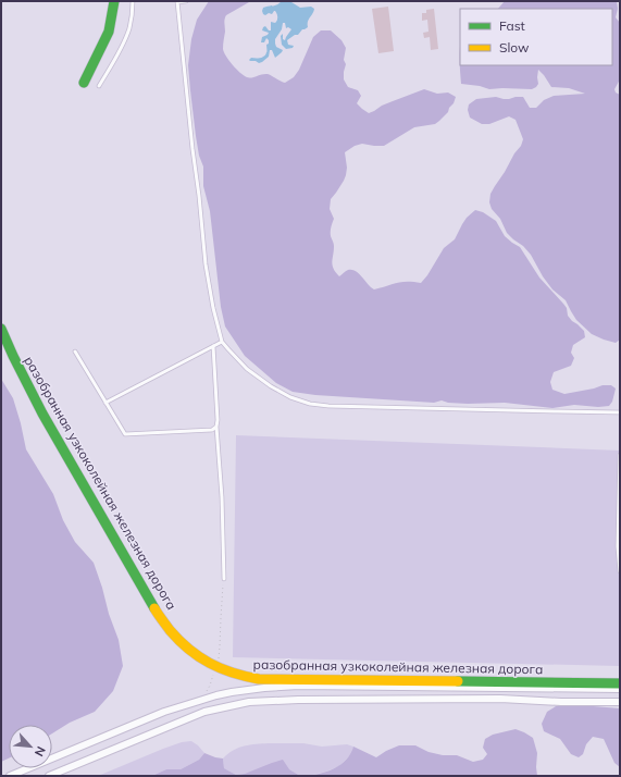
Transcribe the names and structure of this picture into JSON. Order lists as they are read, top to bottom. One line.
{"streets":{"street":["разобранная узкоколейная железная дорога"]},"legend":["Fast","Slow"],"north":"bottom right"}
